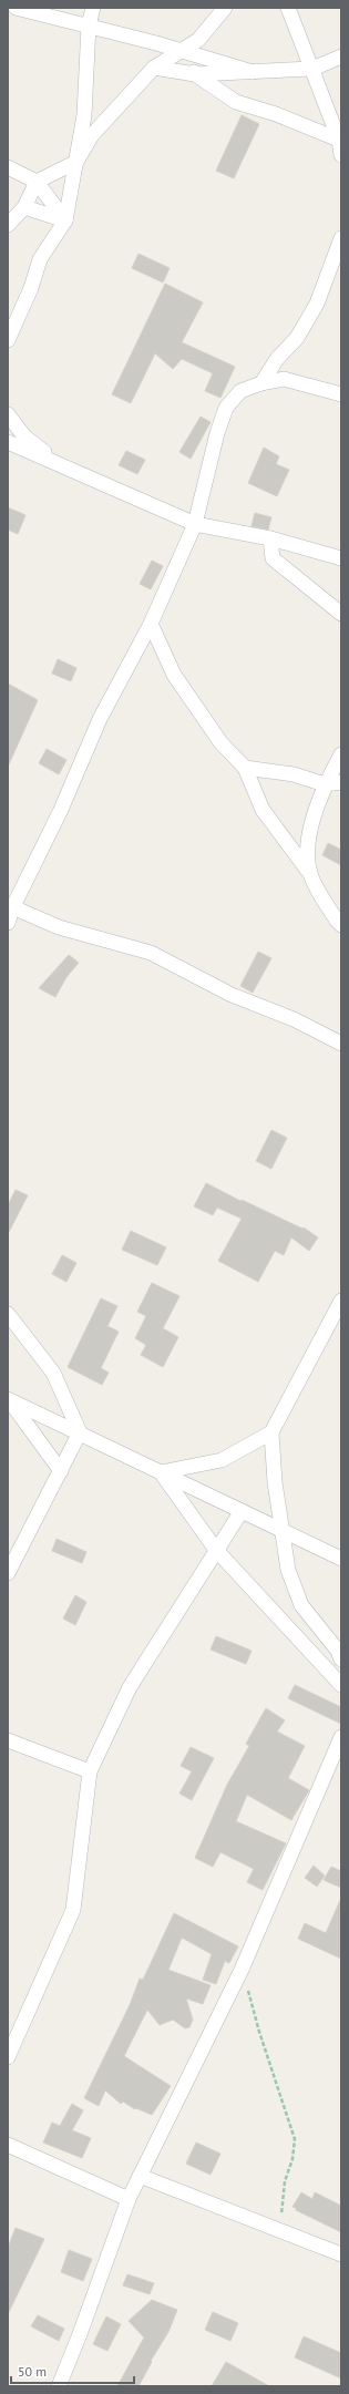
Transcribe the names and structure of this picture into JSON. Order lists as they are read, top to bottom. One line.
{"scale_bar":"50 m"}
